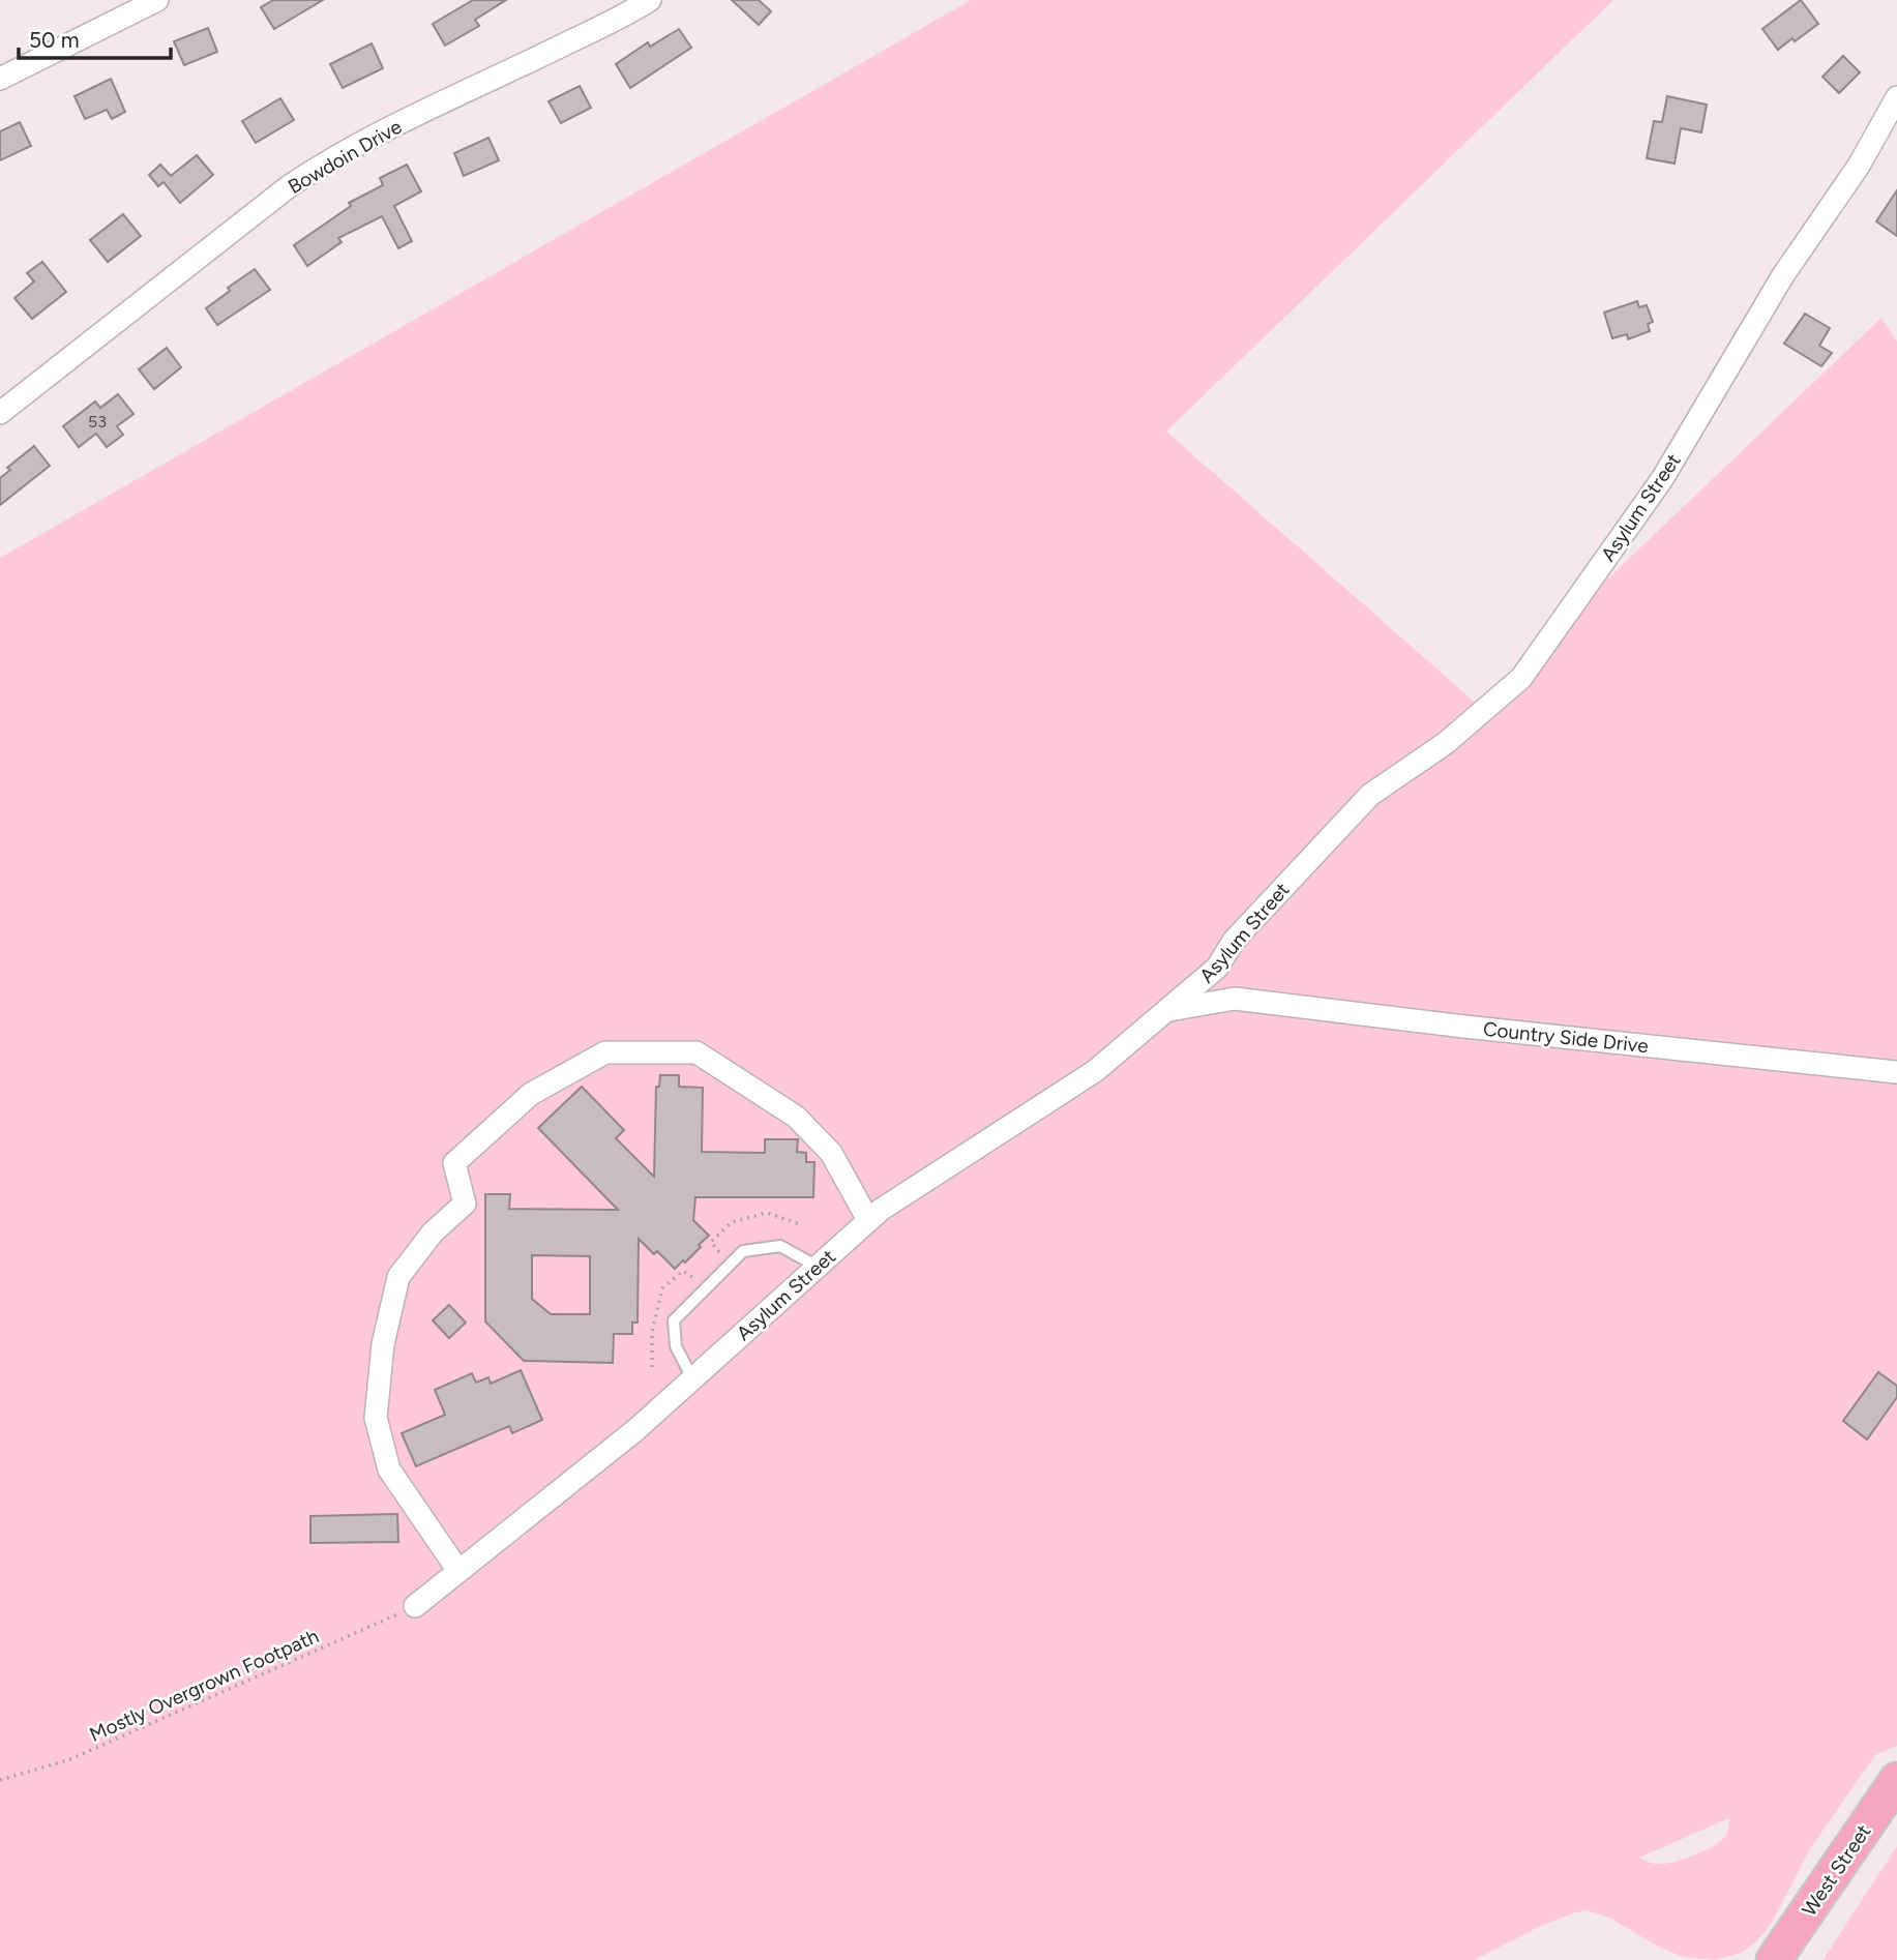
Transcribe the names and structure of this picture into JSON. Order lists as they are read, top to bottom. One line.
{"streets":{"main road":["West Street"],"street":["Bowdoin Drive","Asylum Street","Country Side Drive"],"path":["Mostly Overgrown Footpath"]},"crossings":[["Asylum Street","Country Side Drive"],["Asylum Street","Mostly Overgrown Footpath"]],"house_numbers":["53"],"scale_bar":"50 m"}
